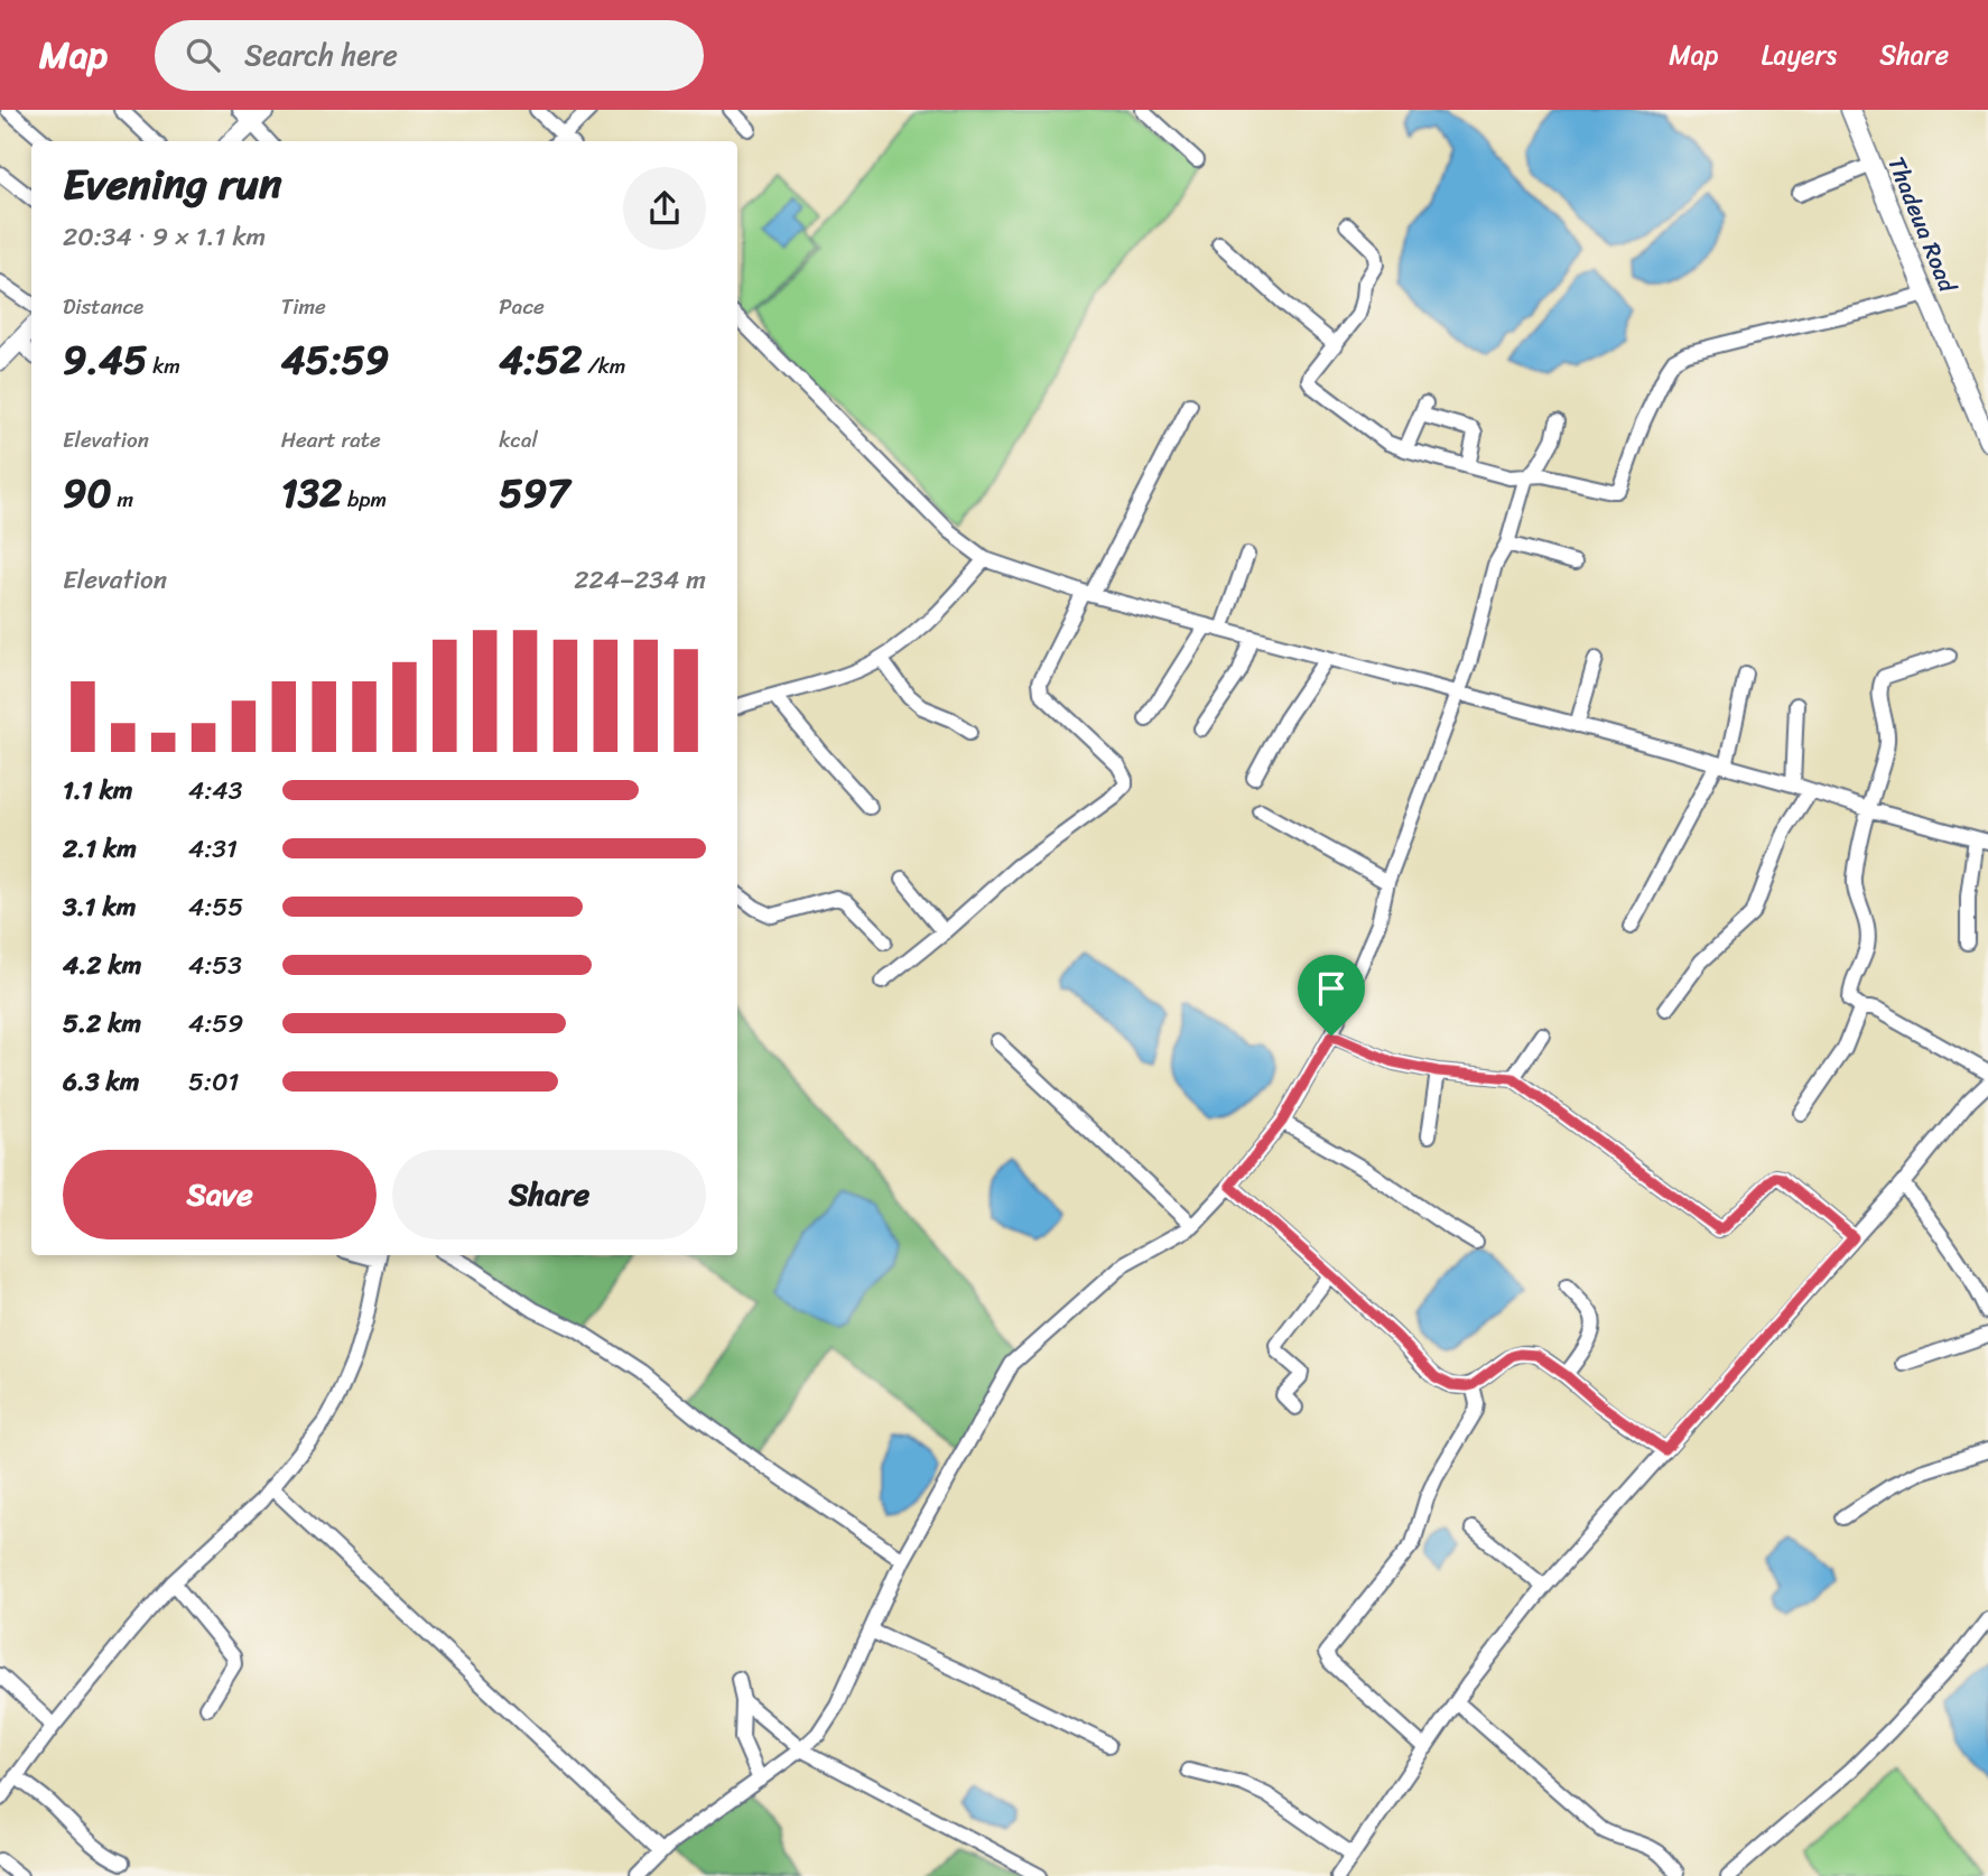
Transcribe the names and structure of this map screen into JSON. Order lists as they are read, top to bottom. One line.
{"streets":{"main road":["Thadeua Road"]},"page":{"header":"Map","search":"Search here","nav":["Map","Layers","Share"],"heading":["Evening run","20:34 · 9 × 1.1 km"],"stats":[["Distance","9.45 km"],["Time","45:59"],["Pace","4:52 /km"],["Elevation","90 m"],["Heart rate","132 bpm"],["kcal","597"]],"chart":["Elevation","224–234 m"],"list":[{"name":"1.1 km","note":"4:43"},{"name":"2.1 km","note":"4:31"},{"name":"3.1 km","note":"4:55"},{"name":"4.2 km","note":"4:53"},{"name":"5.2 km","note":"4:59"},{"name":"6.3 km","note":"5:01"}],"buttons":["Save","Share"]}}
